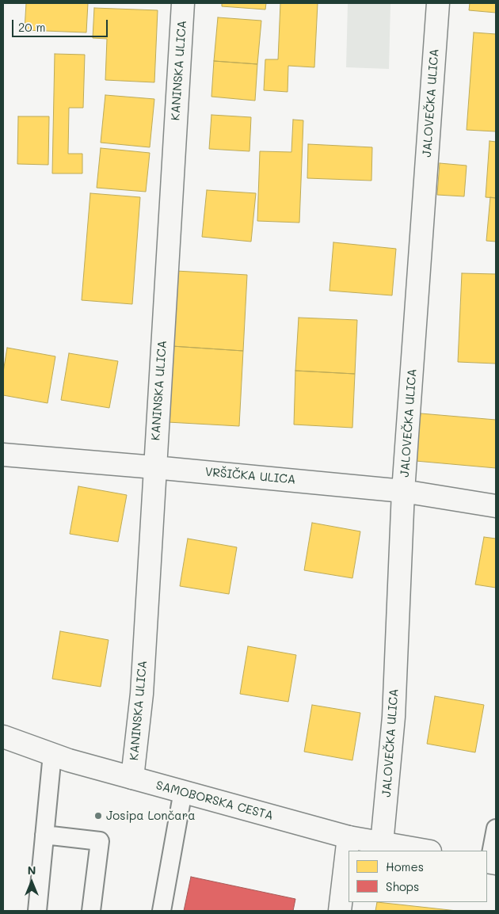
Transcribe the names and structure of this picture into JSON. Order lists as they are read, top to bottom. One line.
{"streets":{"street":["KANINSKA ULICA","JALOVEČKA ULICA","VRŠIČKA ULICA","SAMOBORSKA CESTA"]},"crossings":[["KANINSKA ULICA","VRŠIČKA ULICA"],["KANINSKA ULICA","SAMOBORSKA CESTA"],["JALOVEČKA ULICA","VRŠIČKA ULICA"],["JALOVEČKA ULICA","SAMOBORSKA CESTA"]],"places":["Josipa Lončara"],"legend":["Homes","Shops"],"scale_bar":"20 m","north":"top"}
